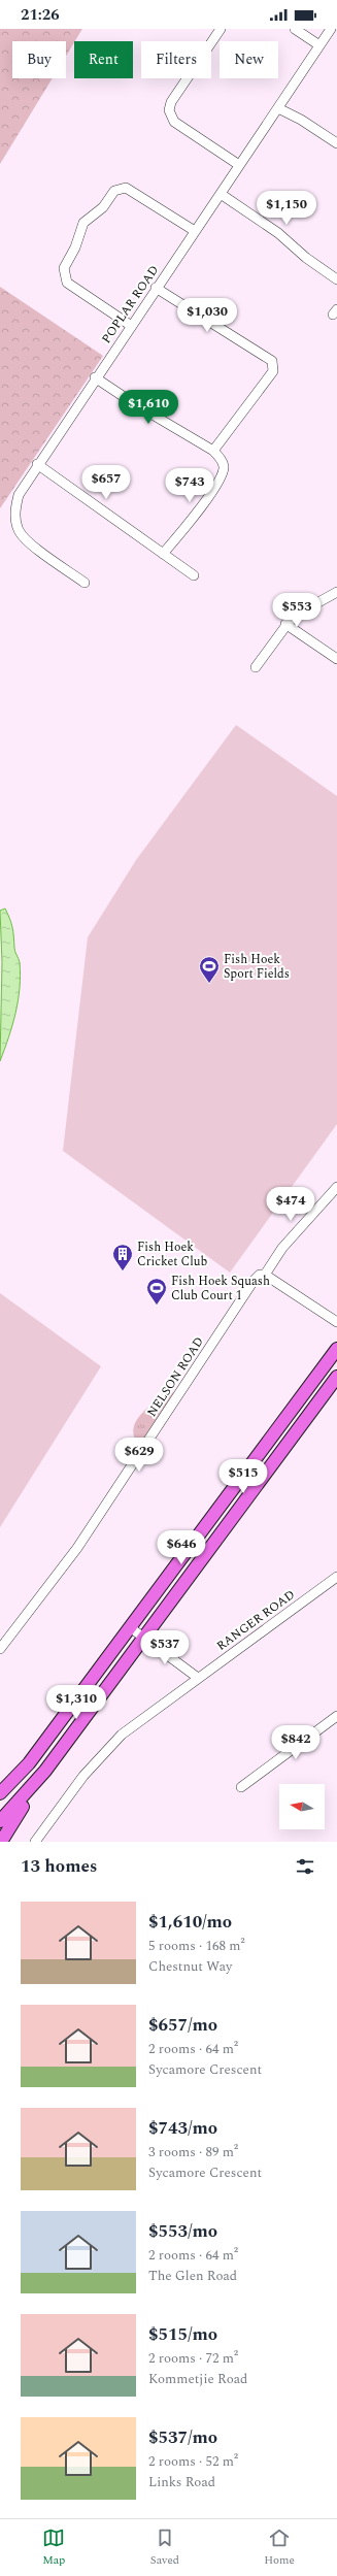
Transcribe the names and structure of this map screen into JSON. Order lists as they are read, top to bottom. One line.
{"streets":{"street":["POPLAR ROAD","NELSON ROAD","RANGER ROAD"]},"places":{"sports":["Fish Hoek Sport Fields","Fish Hoek Squash Club Court 1"],"building":["Fish Hoek Cricket Club"]},"north":"left","page":{"status":"21:26","chip":["Buy","Rent","Filters","New"],"price":["$1,150","$1,030","$1,610","$657","$743","$553","$474","$629","$515","$646","$537","$1,310","$842"],"heading":"13 homes","list":[{"name":"$1,610/mo","note":"5 rooms · 168 m² · Chestnut Way"},{"name":"$657/mo","note":"2 rooms · 64 m² · Sycamore Crescent"},{"name":"$743/mo","note":"3 rooms · 89 m² · Sycamore Crescent"},{"name":"$553/mo","note":"2 rooms · 64 m² · The Glen Road"},{"name":"$515/mo","note":"2 rooms · 72 m² · Kommetjie Road"},{"name":"$537/mo","note":"2 rooms · 52 m² · Links Road"}],"tabs":["Map","Saved","Home"]}}
